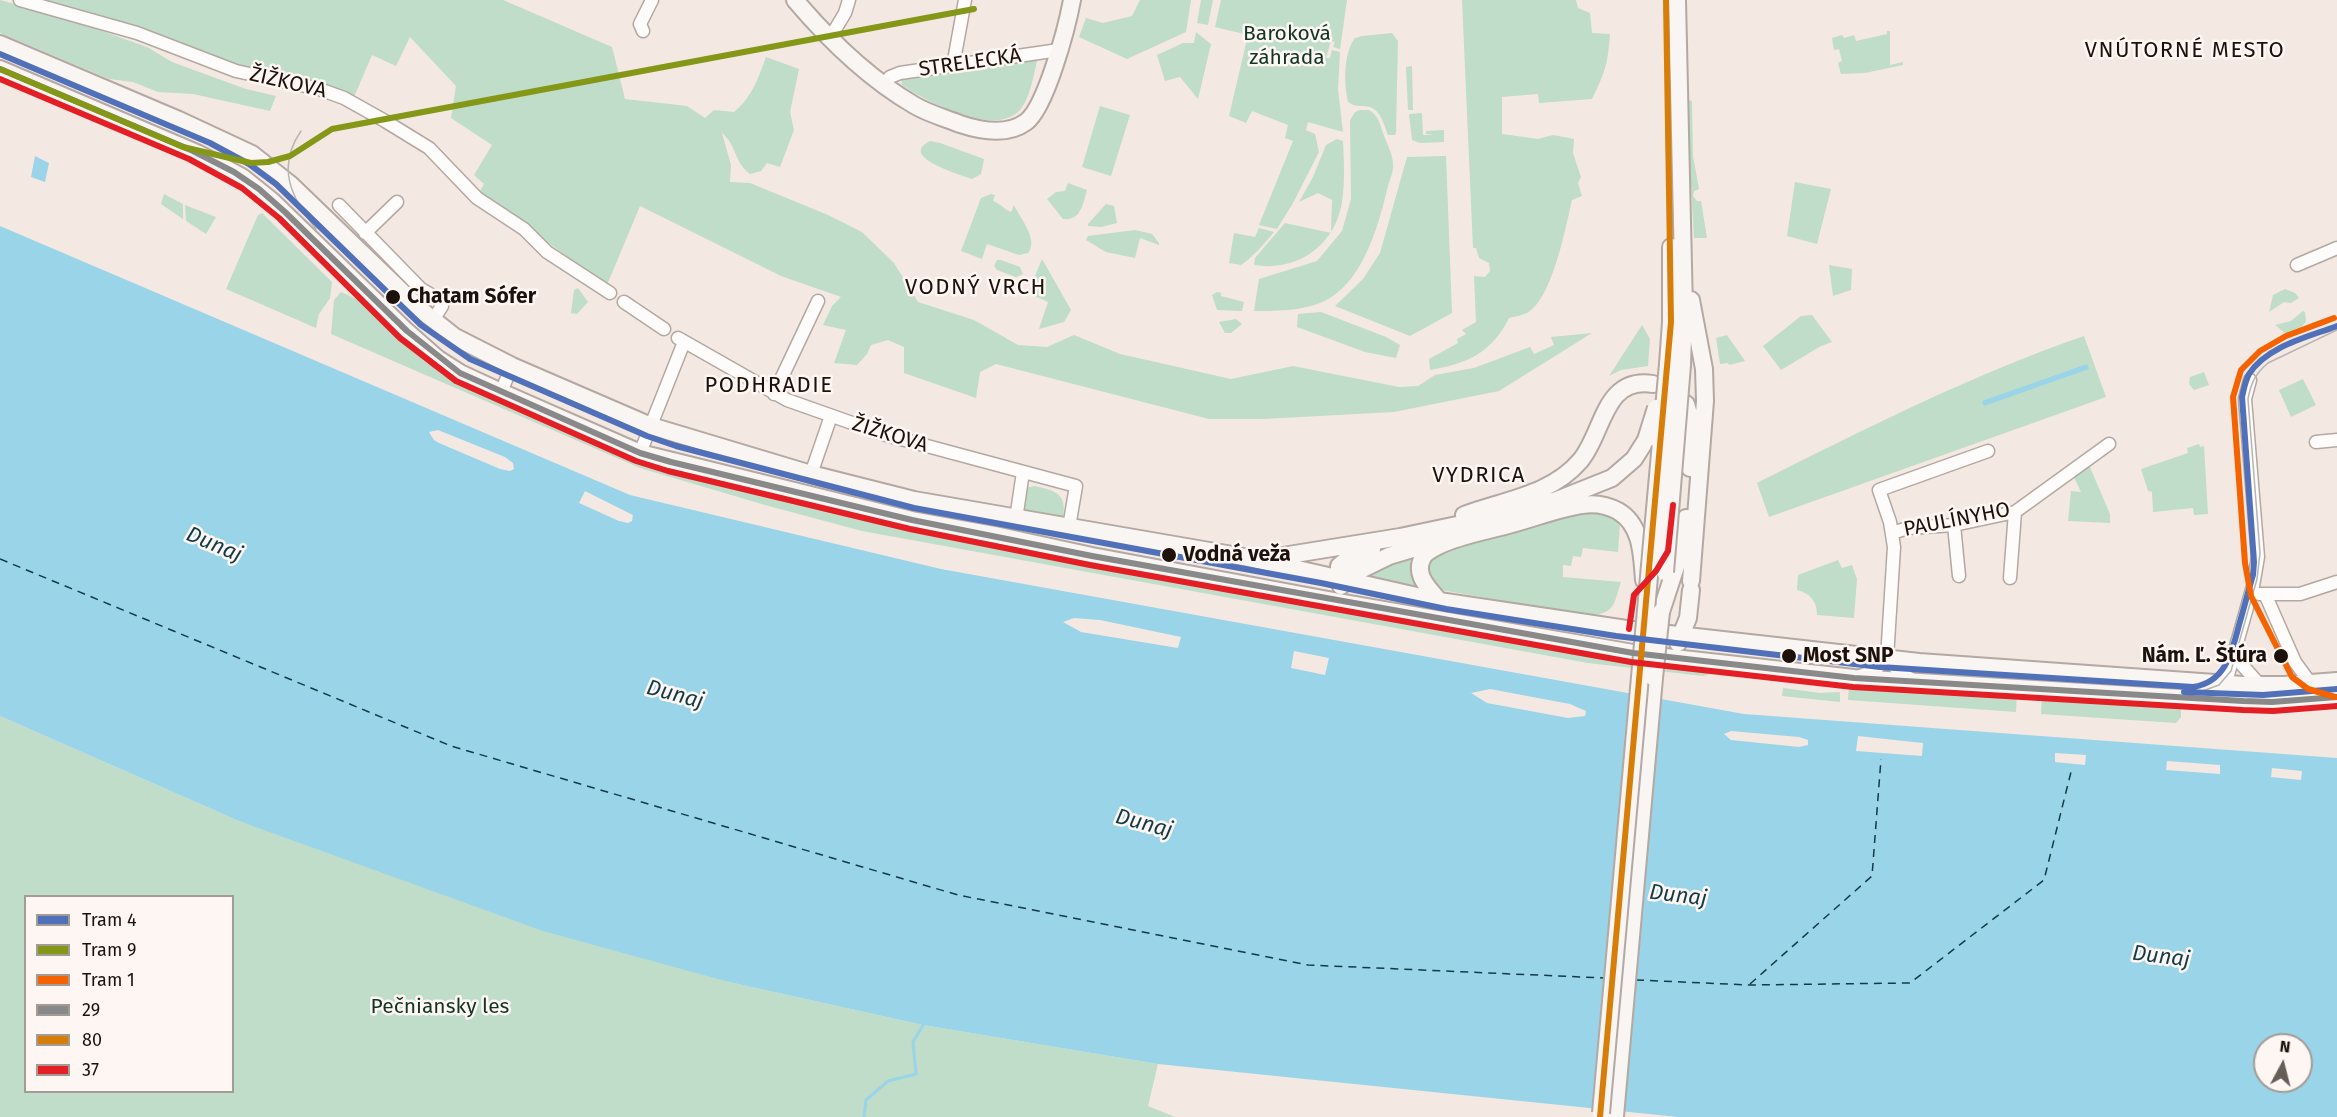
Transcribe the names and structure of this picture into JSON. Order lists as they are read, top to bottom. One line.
{"streets":{"street":["STRELECKÁ","ŽIŽKOVA","PAULÍNYHO"]},"districts":["VNÚTORNÉ MESTO","VODNÝ VRCH","PODHRADIE","VYDRICA"],"water":["Dunaj"],"parks":["Baroková záhrada","Pečniansky les"],"places":["Chatam Sófer","Vodná veža","Most SNP","Nám. Ľ. Štúra"],"lines":["transit line 80","tram line 9","tram line 4","transit line 29","transit line 37","tram line 1"],"legend":["Tram 4","Tram 9","Tram 1","29","80","37"],"north":"top"}
